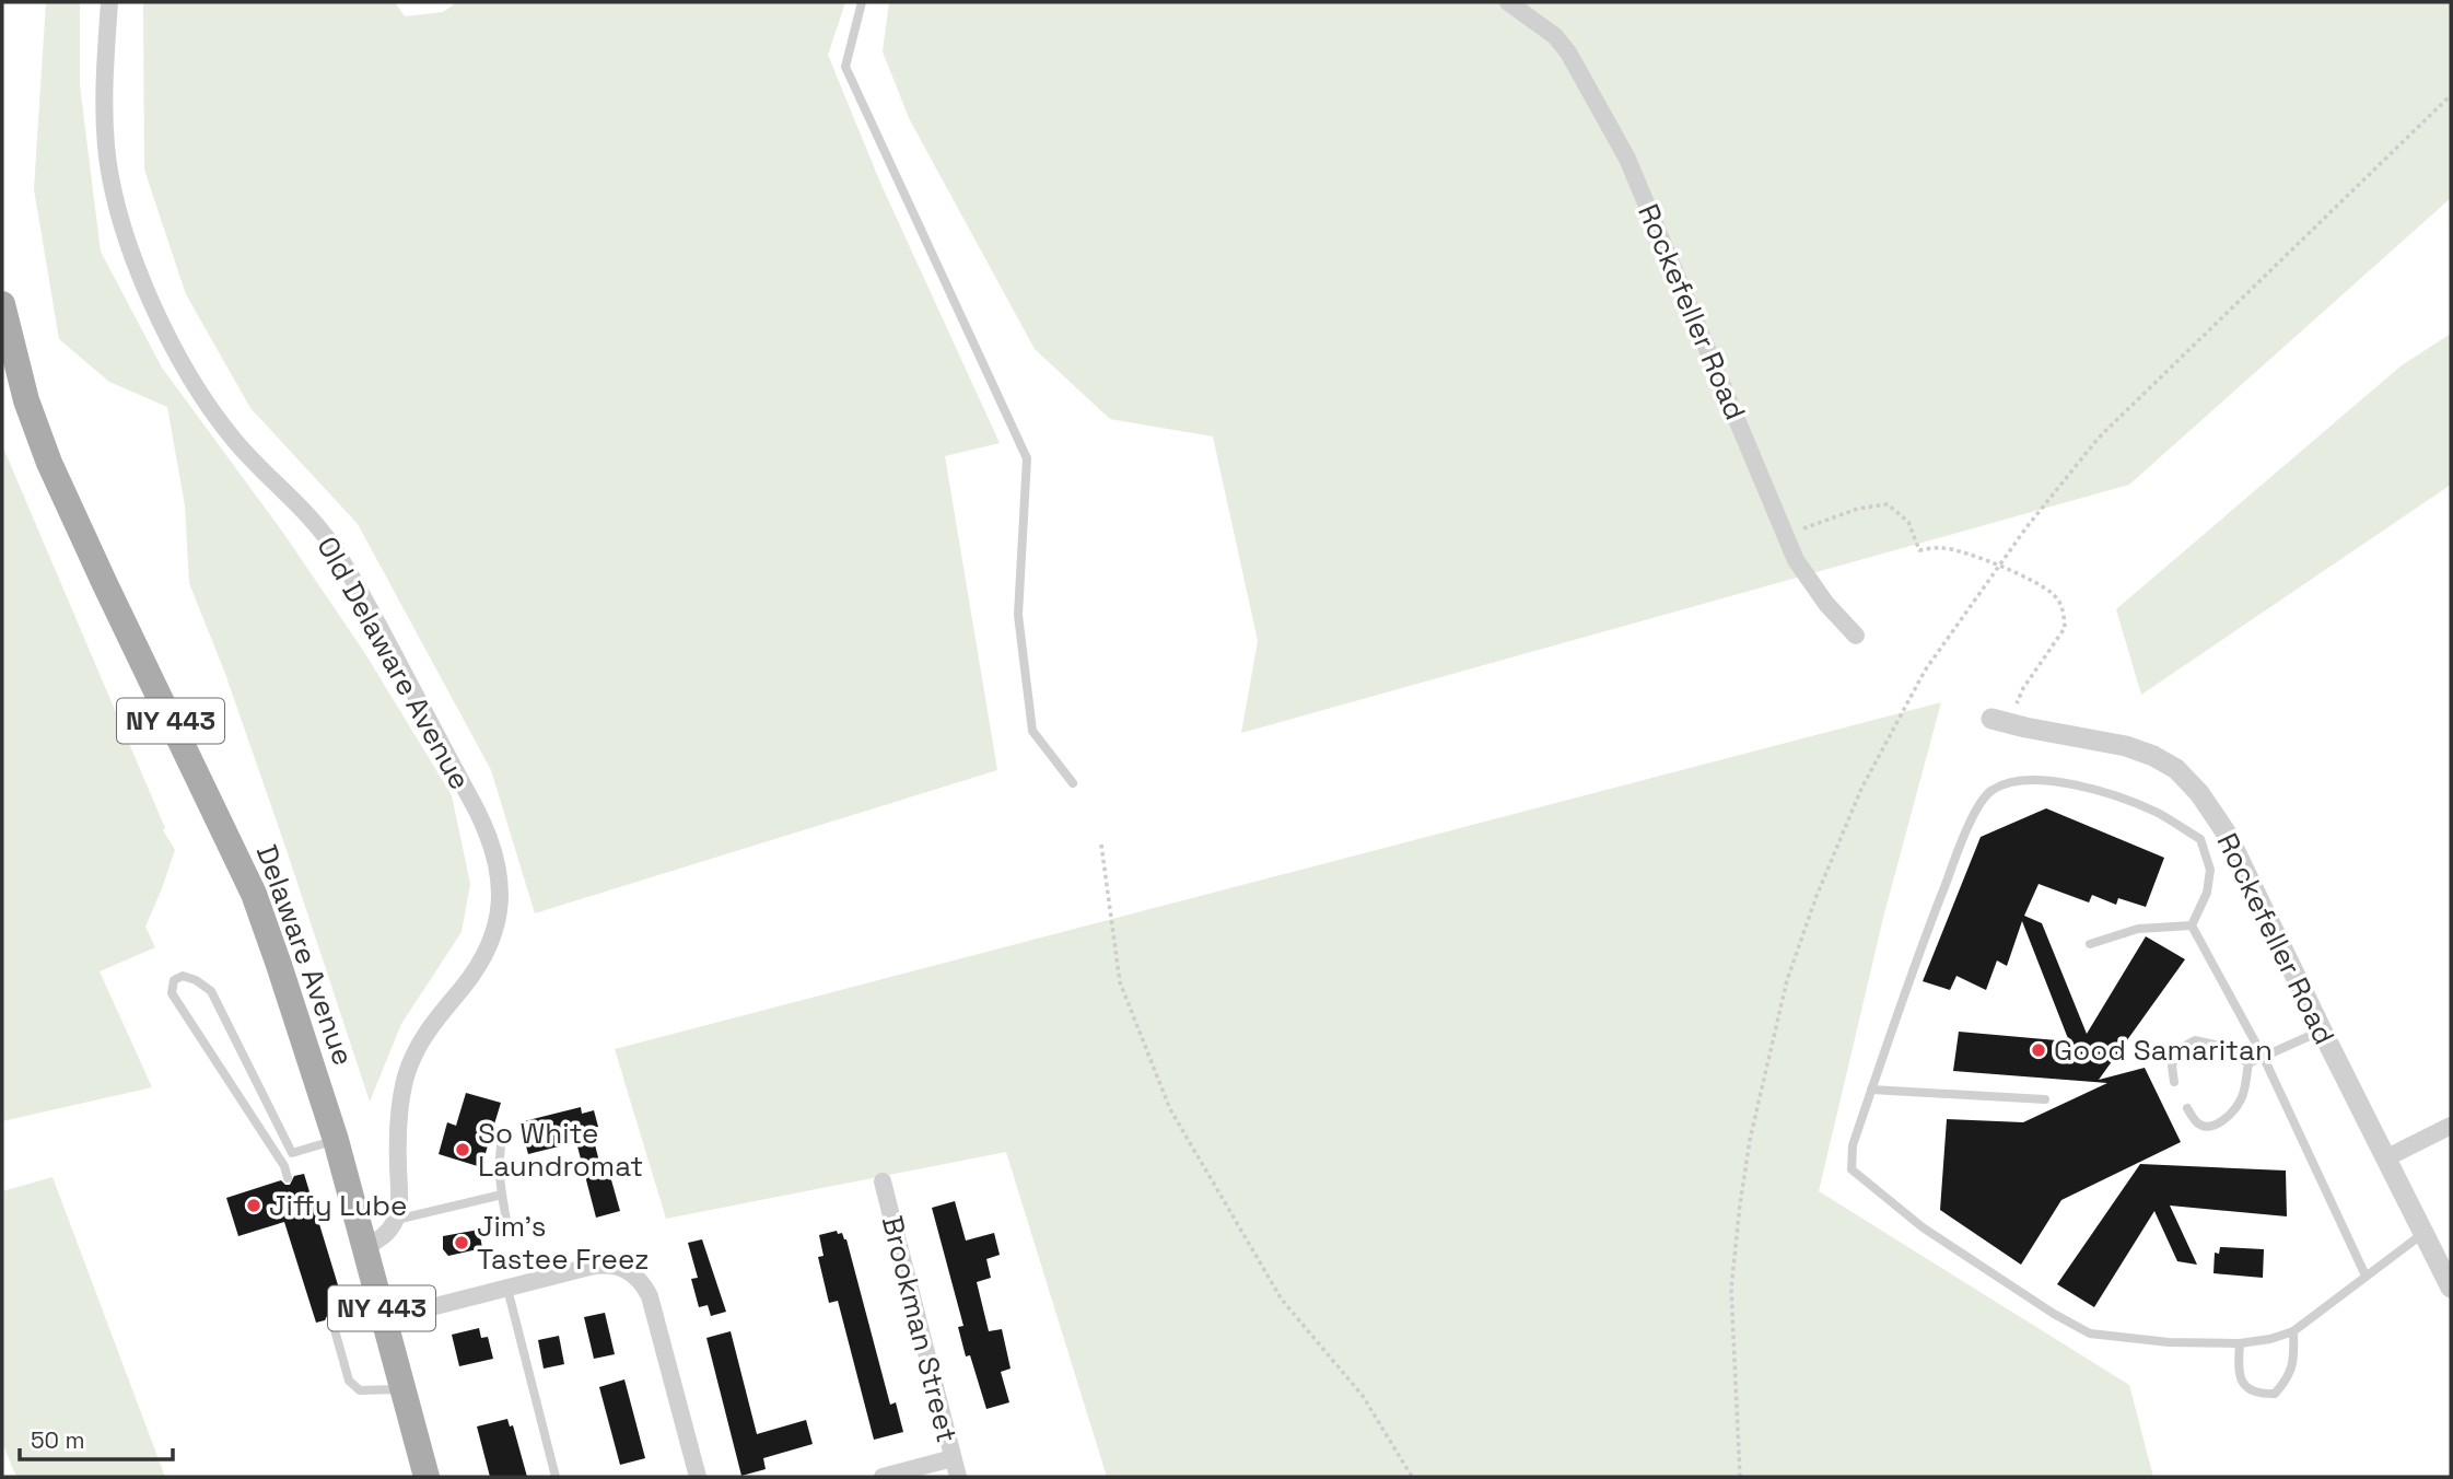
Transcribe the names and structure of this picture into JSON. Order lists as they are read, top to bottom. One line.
{"streets":{"main road":["NY 443","Delaware Avenue"],"street":["Rockefeller Road","Old Delaware Avenue","Brookman Street"]},"places":["Good Samaritan","So White Laundromat","Jiffy Lube","Jim's Tastee Freez"],"scale_bar":"50 m"}
